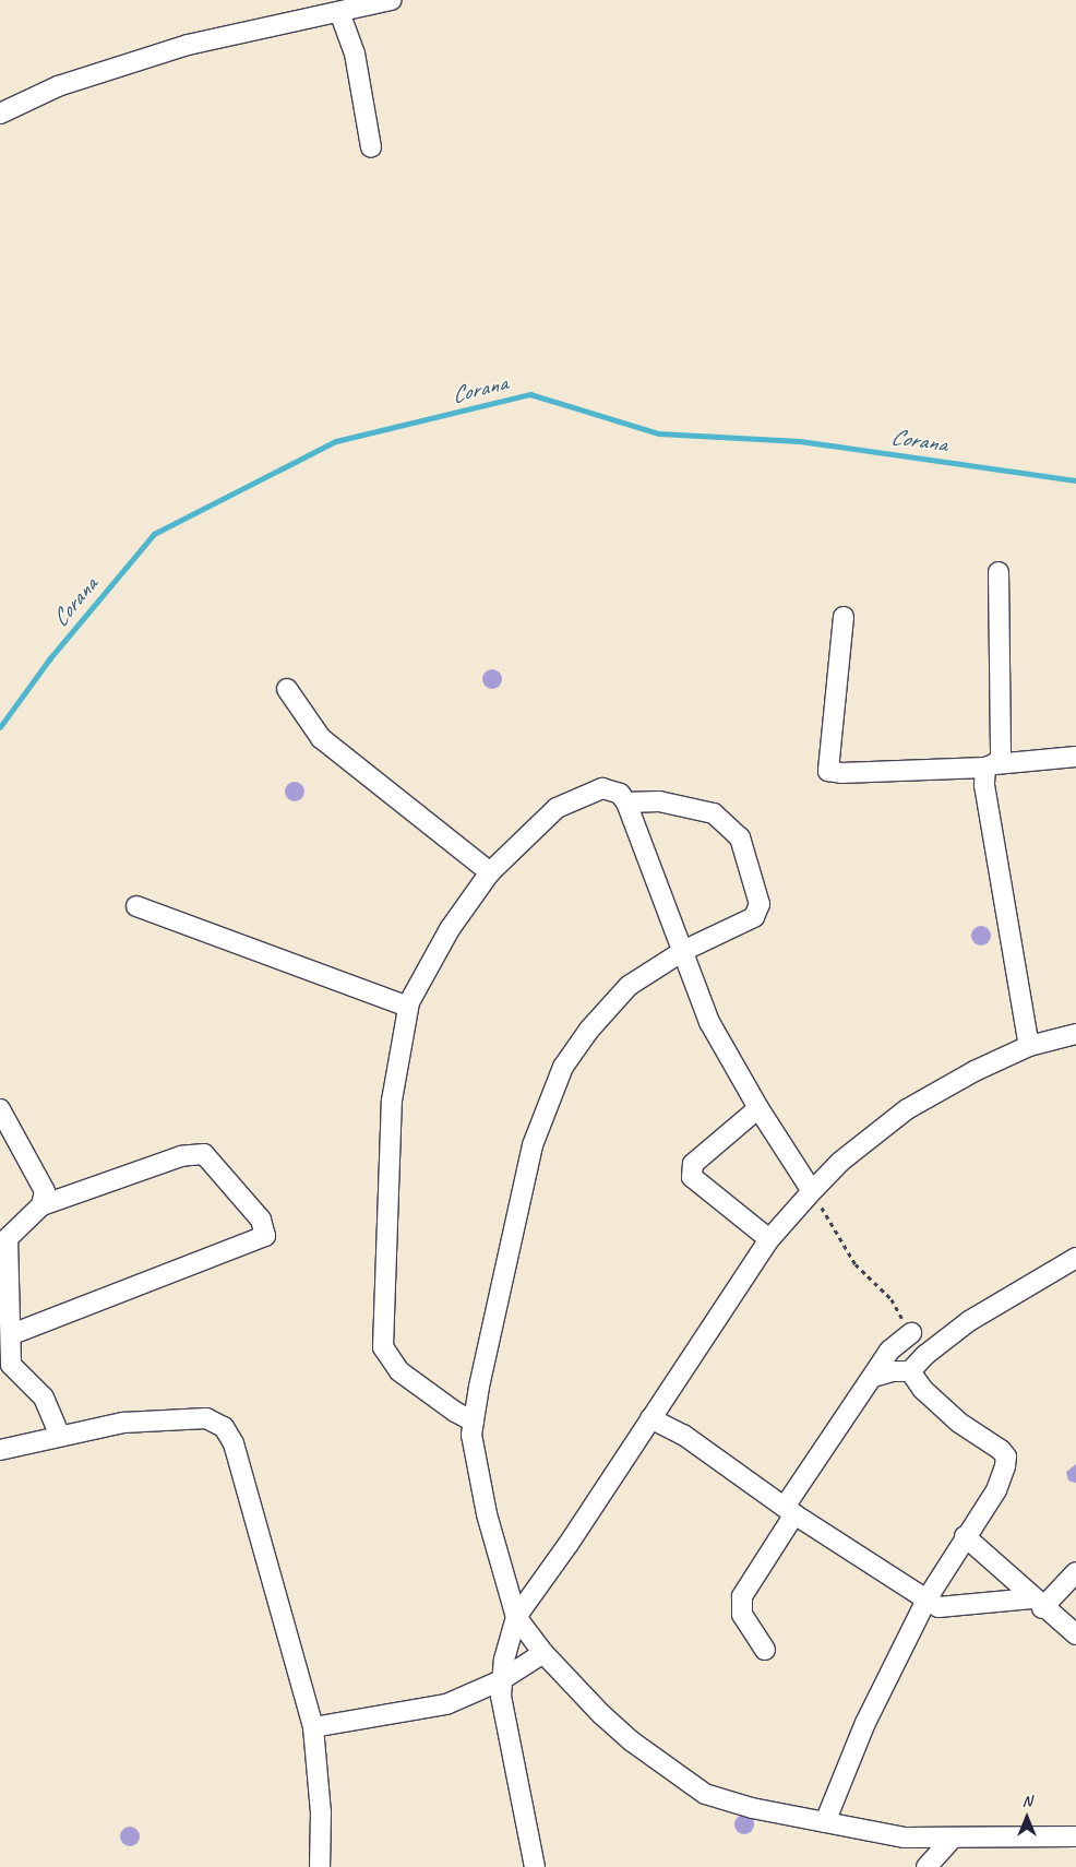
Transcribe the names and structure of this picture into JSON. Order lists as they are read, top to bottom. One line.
{"water":["Corana"],"north":"top"}
